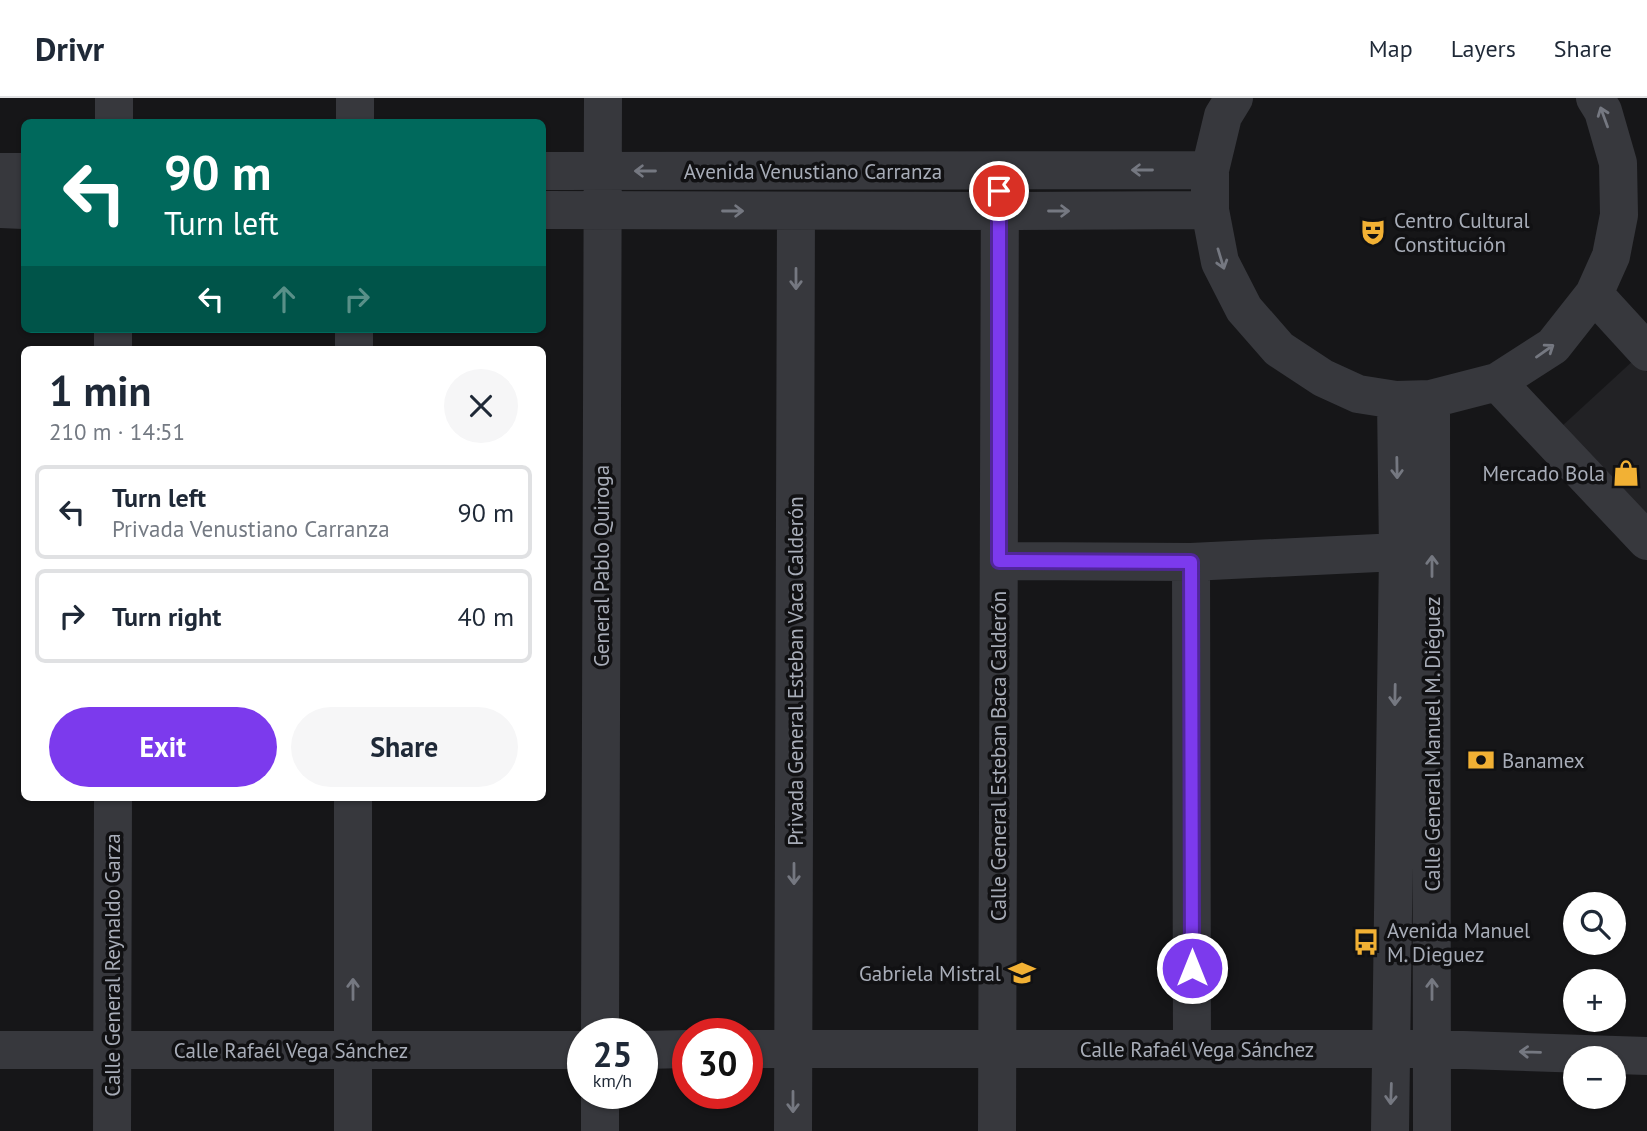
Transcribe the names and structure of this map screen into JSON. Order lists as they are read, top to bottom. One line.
{"streets":{"street":["Avenida Venustiano Carranza","General Pablo Quiroga","Privada General Esteban Vaca Calderón","Calle General Manuel M. Diéguez","Calle General Esteban Baca Calderón","Calle General Reynaldo Garza","Calle Rafaél Vega Sánchez"]},"crossings":[["Avenida Venustiano Carranza","General Pablo Quiroga"],["Avenida Venustiano Carranza","Privada General Esteban Vaca Calderón"],["Avenida Venustiano Carranza","Calle General Esteban Baca Calderón"],["Privada General Esteban Vaca Calderón","Calle Rafaél Vega Sánchez"],["Calle General Manuel M. Diéguez","Calle Rafaél Vega Sánchez"],["Calle General Esteban Baca Calderón","Calle Rafaél Vega Sánchez"],["Calle General Reynaldo Garza","Calle Rafaél Vega Sánchez"]],"one_way":["Privada General Esteban Vaca Calderón"],"places":{"theatre":["Centro Cultural Constitución"],"shop":["Mercado Bola"],"bank":["Banamex"],"bus stop":["Avenida Manuel M. Dieguez"],"school or university":["Gabriela Mistral"]},"page":{"header":"Drivr","nav":["Map","Layers","Share"],"turn":["90 m","Turn left"],"heading":["1 min","210 m · 14:51"],"list":[{"name":"Turn left","note":"Privada Venustiano Carranza","value":"90 m"},{"name":"Turn right","value":"40 m"}],"buttons":["Exit","Share"],"map_buttons":["+","−"],"speed":"25 km/h","limit":"30"}}
